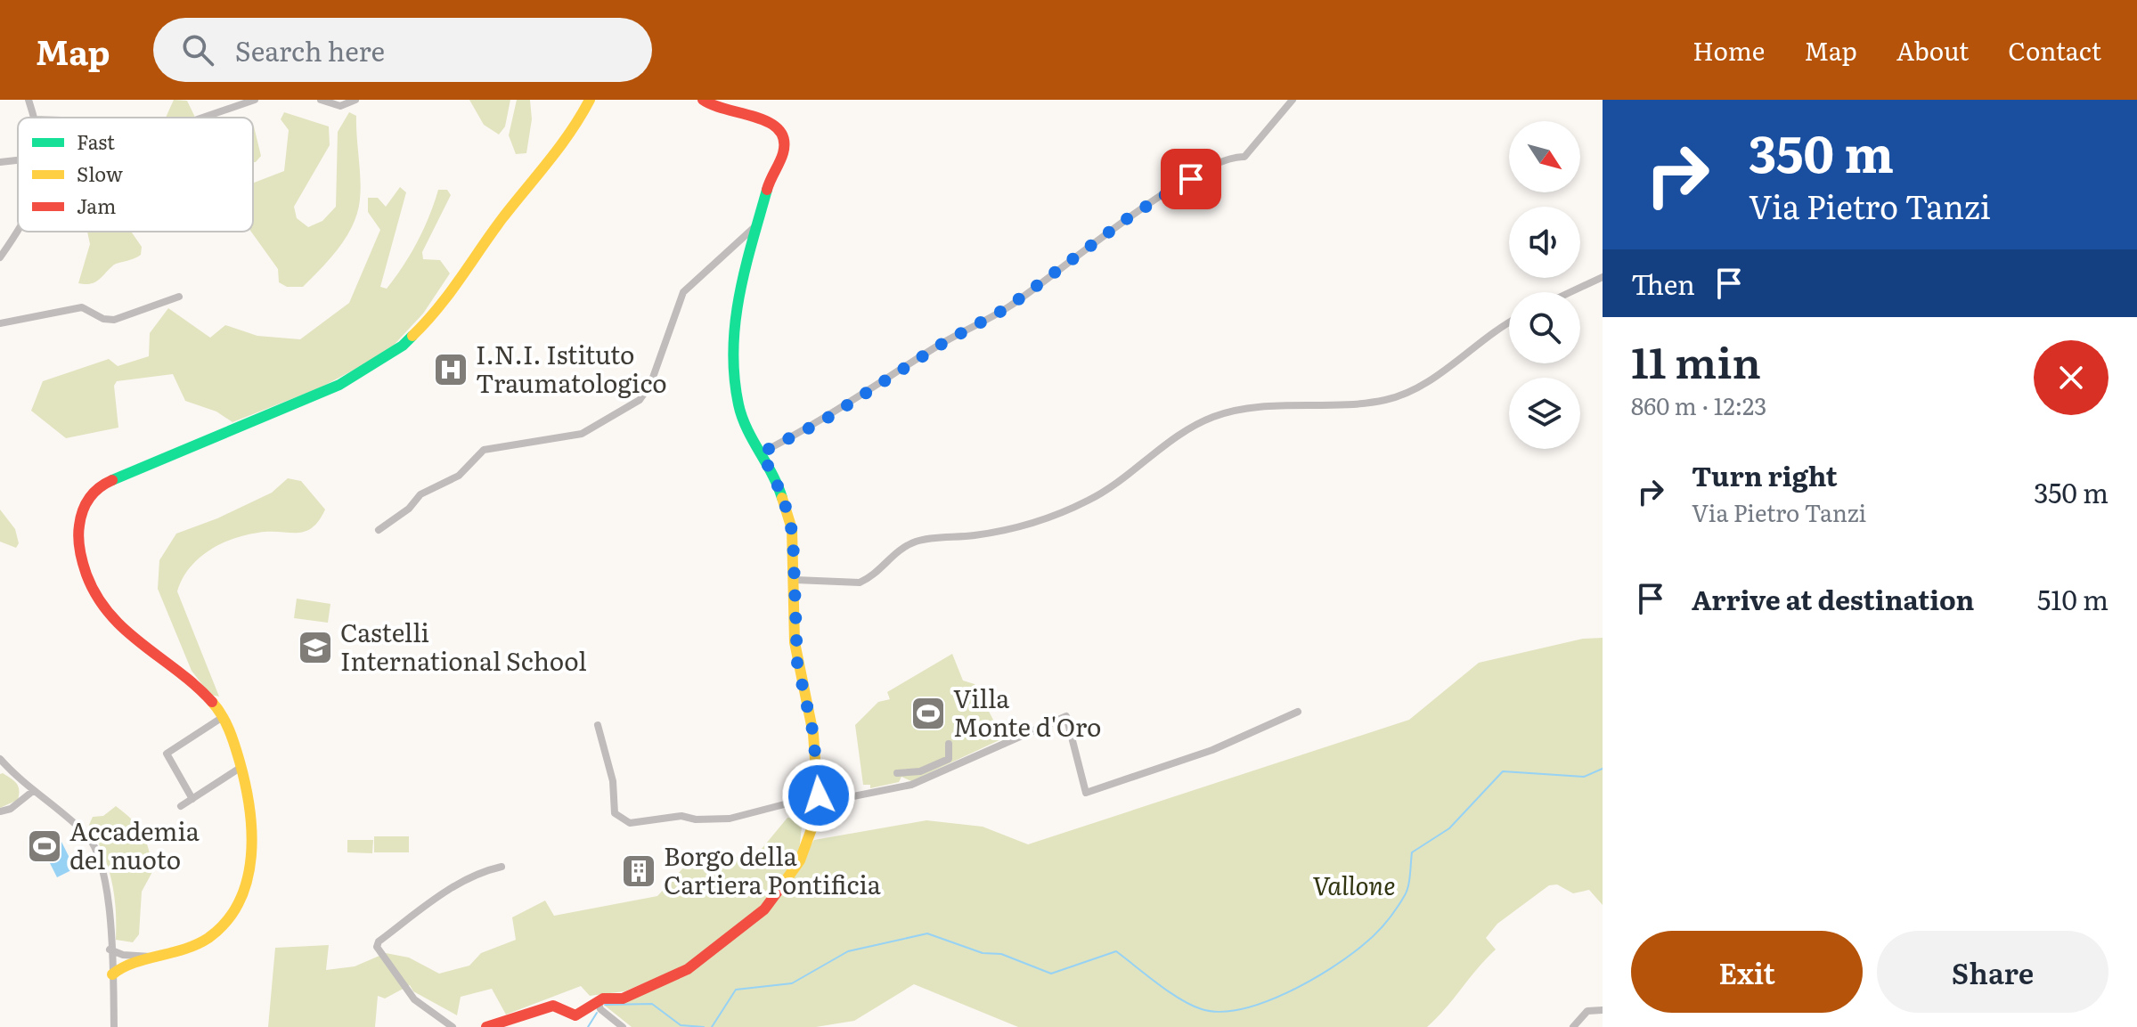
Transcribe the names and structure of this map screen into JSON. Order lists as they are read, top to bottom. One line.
{"parks":["Vallone"],"places":{"hospital":["I.N.I. Istituto Traumatologico"],"school or university":["Castelli International School"],"sports":["Villa Monte d'Oro","Accademia del nuoto"],"building":["Borgo della Cartiera Pontificia"]},"legend":["Fast","Slow","Jam"],"north":"bottom right","page":{"header":"Map","search":"Search here","nav":["Home","Map","About","Contact"],"turn":["350 m","Via Pietro Tanzi"],"then":"Then","heading":["11 min","860 m · 12:23"],"list":[{"name":"Turn right","note":"Via Pietro Tanzi","value":"350 m"},{"name":"Arrive at destination","value":"510 m"}],"buttons":["Exit","Share"]}}
